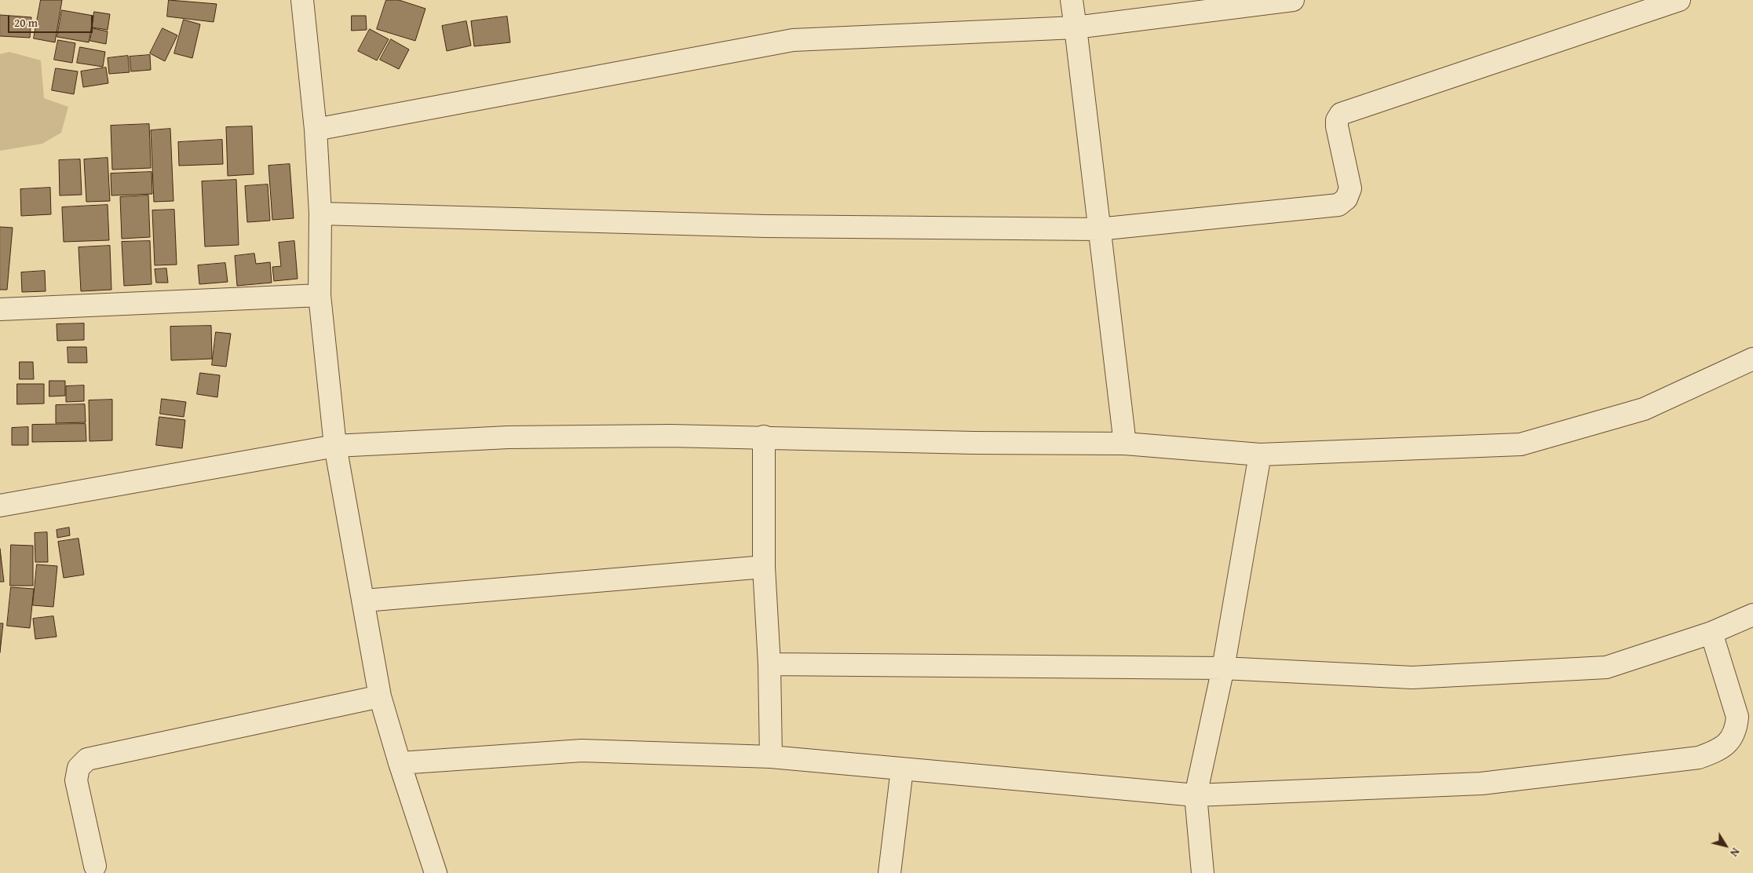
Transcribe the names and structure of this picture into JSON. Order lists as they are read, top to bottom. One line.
{"scale_bar":"20 m","north":"bottom right"}
